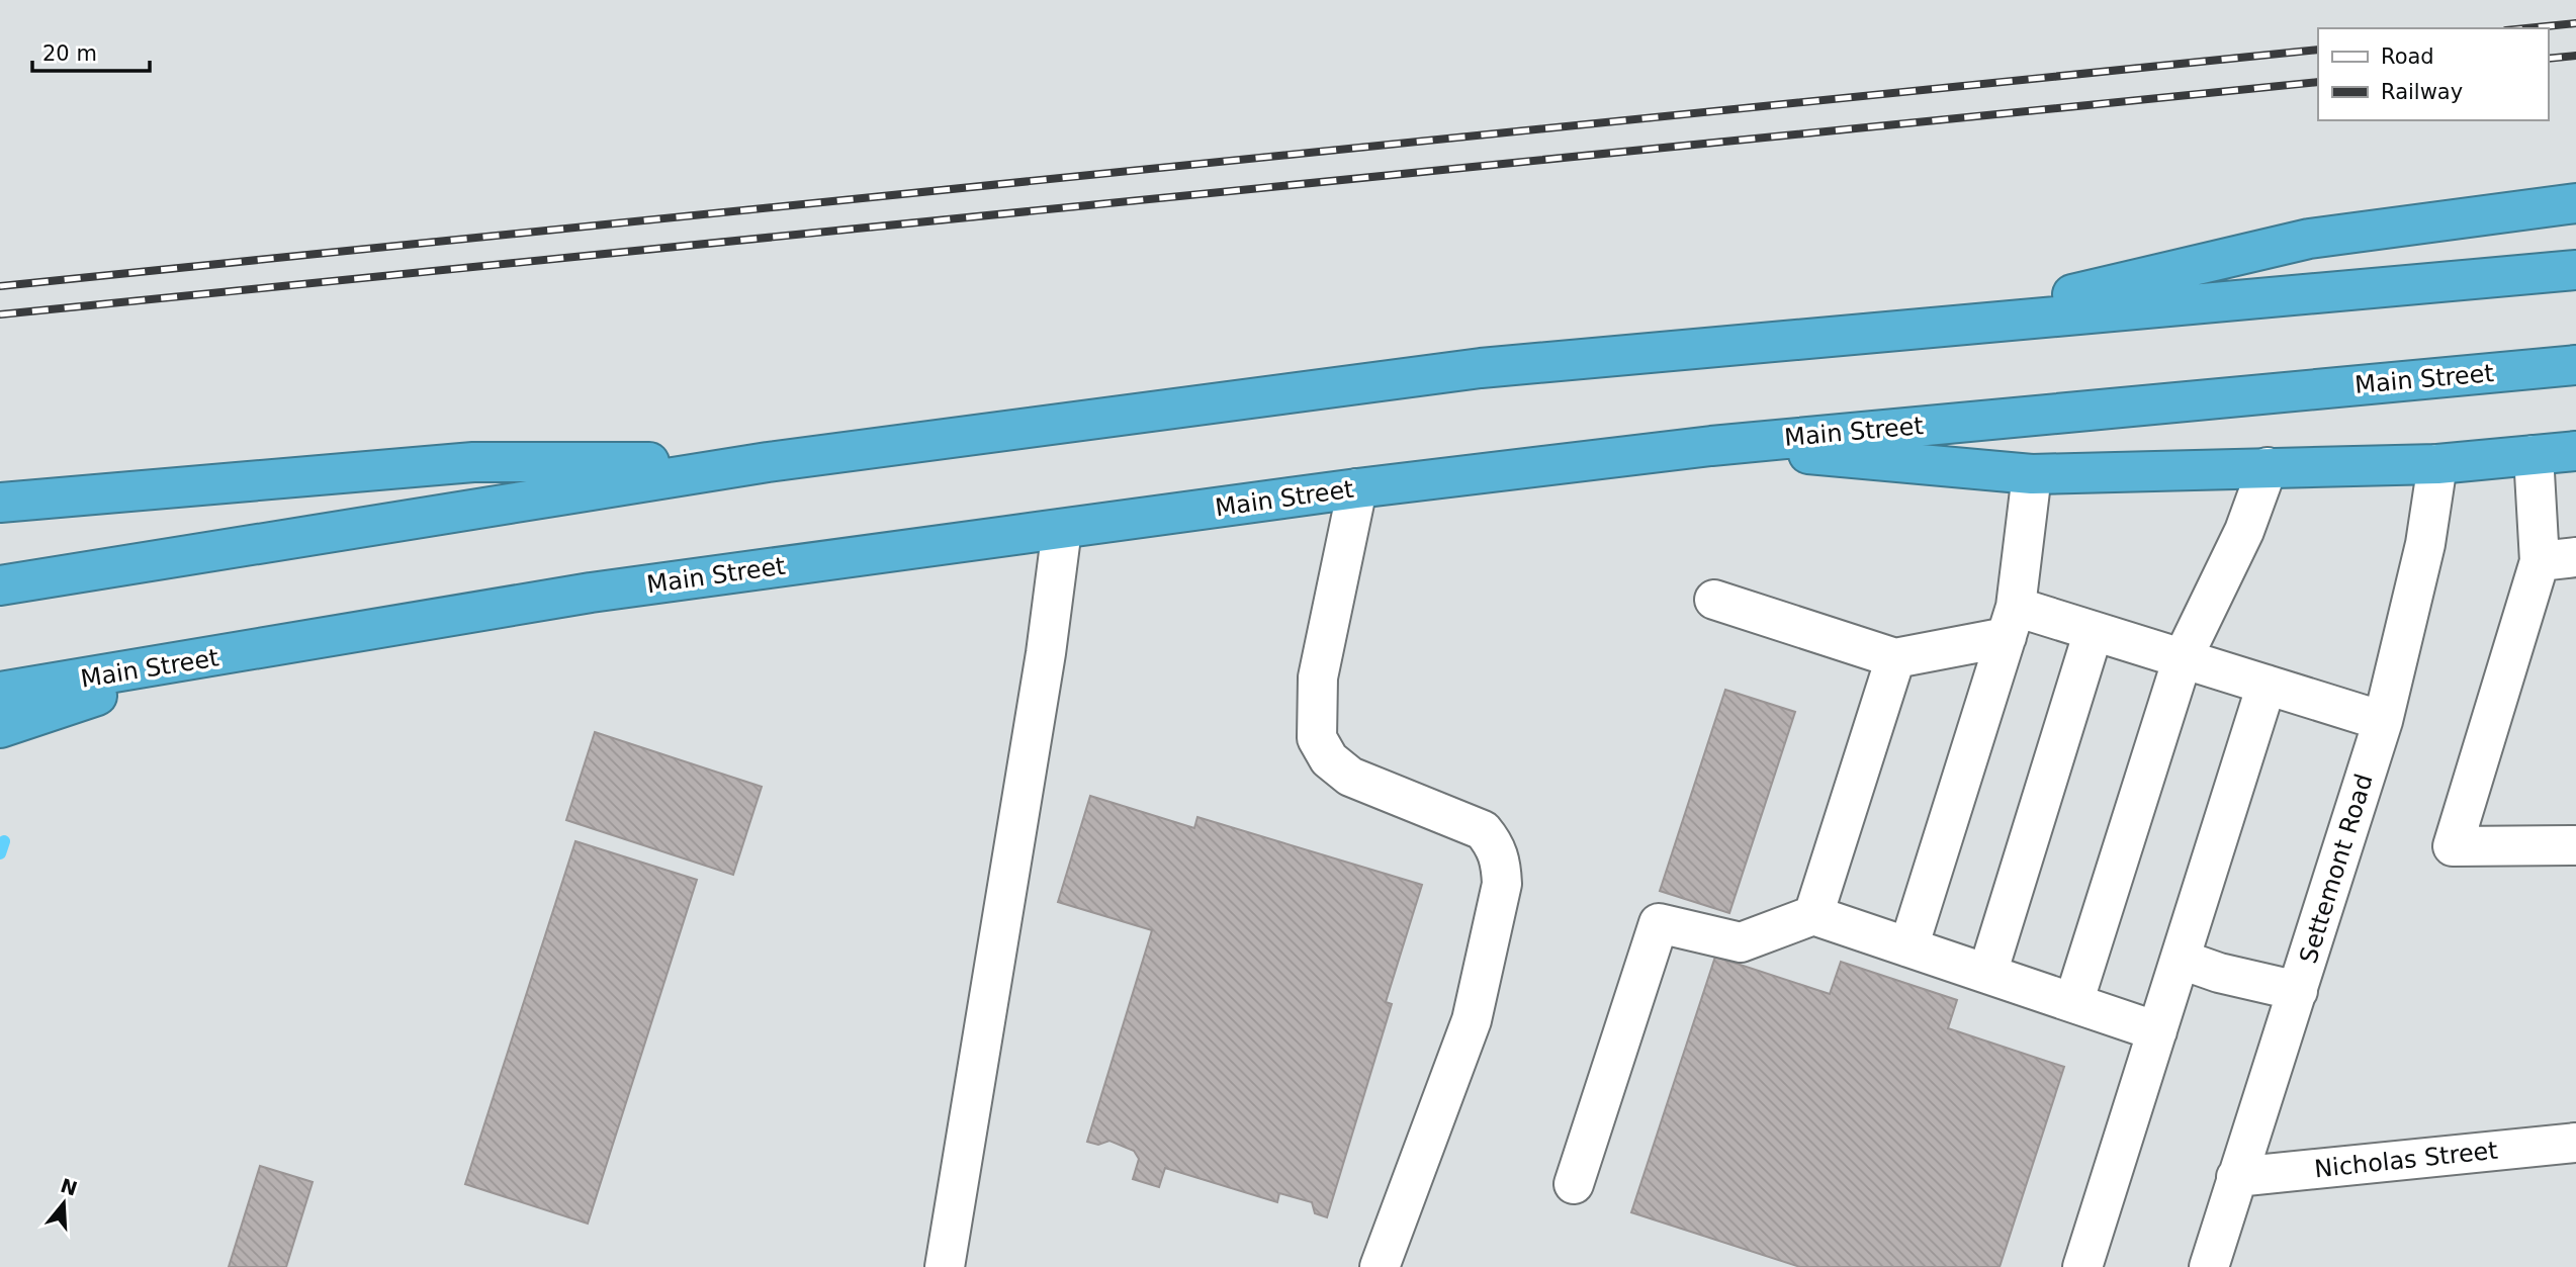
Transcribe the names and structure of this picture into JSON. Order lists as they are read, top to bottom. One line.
{"streets":{"highway":["Main Street"],"street":["Settemont Road","Nicholas Street"]},"crossings":[["Settemont Road","Nicholas Street"]],"legend":["Road","Railway"],"scale_bar":"20 m","north":"top"}
